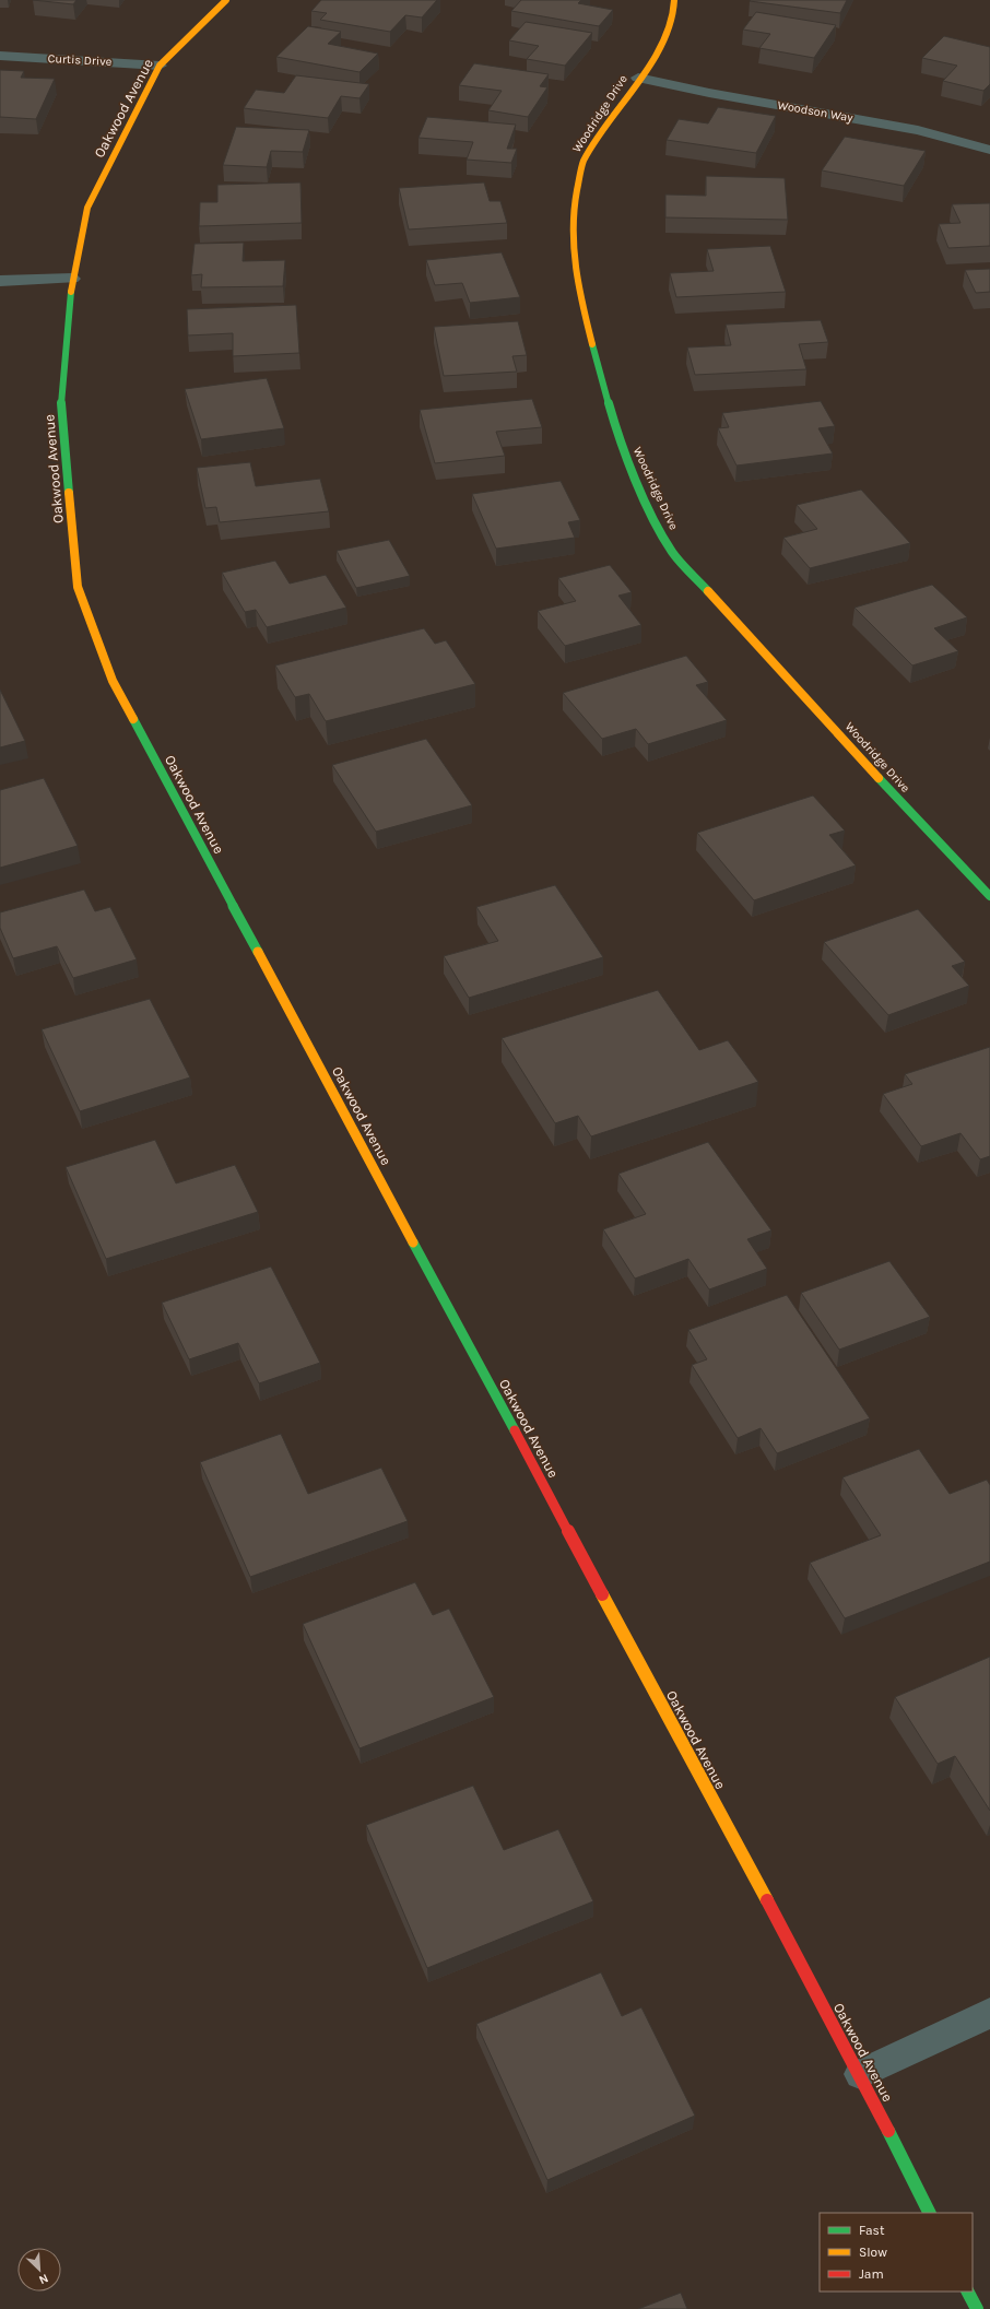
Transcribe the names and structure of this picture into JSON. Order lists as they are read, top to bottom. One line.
{"streets":{"main road":["Oakwood Avenue","Woodridge Drive"],"street":["Curtis Drive","Woodson Way"]},"crossings":[["Curtis Drive","Oakwood Avenue"],["Woodson Way","Woodridge Drive"]],"legend":["Fast","Slow","Jam"],"north":"bottom right"}
